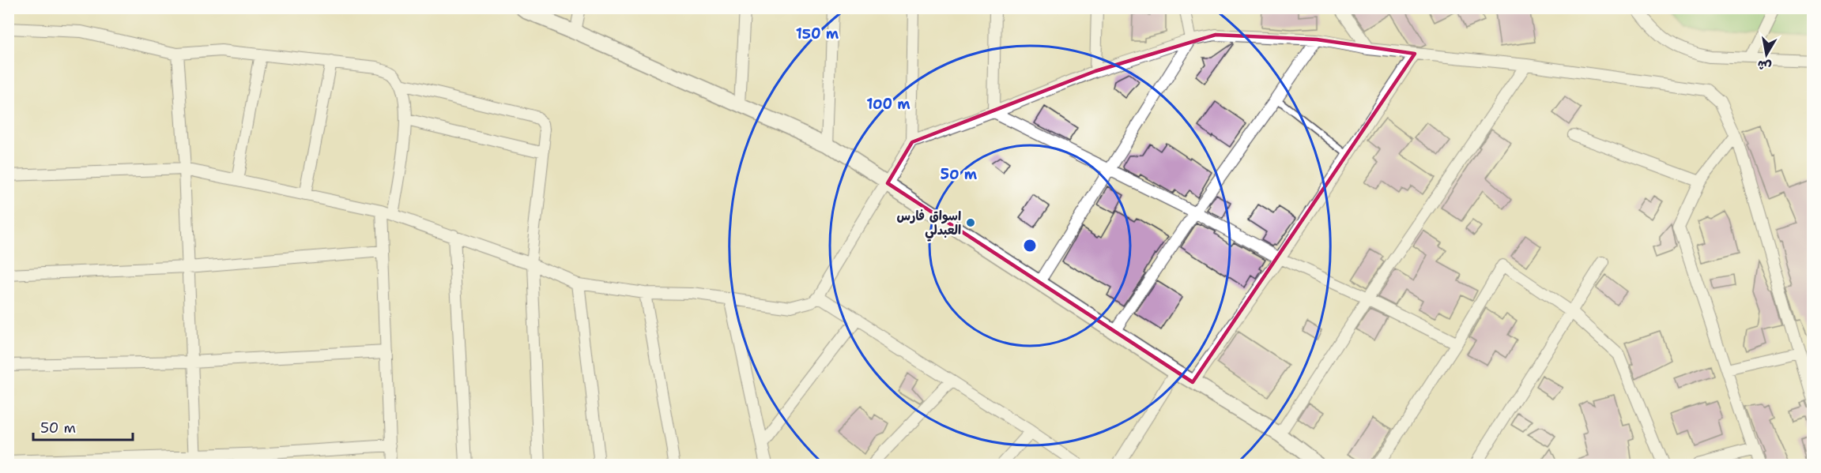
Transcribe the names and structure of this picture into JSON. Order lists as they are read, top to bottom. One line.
{"places":["اسواق فارس العبدلي"],"scale_bar":"50 m","north":"bottom","rings":["150 m","100 m","50 m"]}
